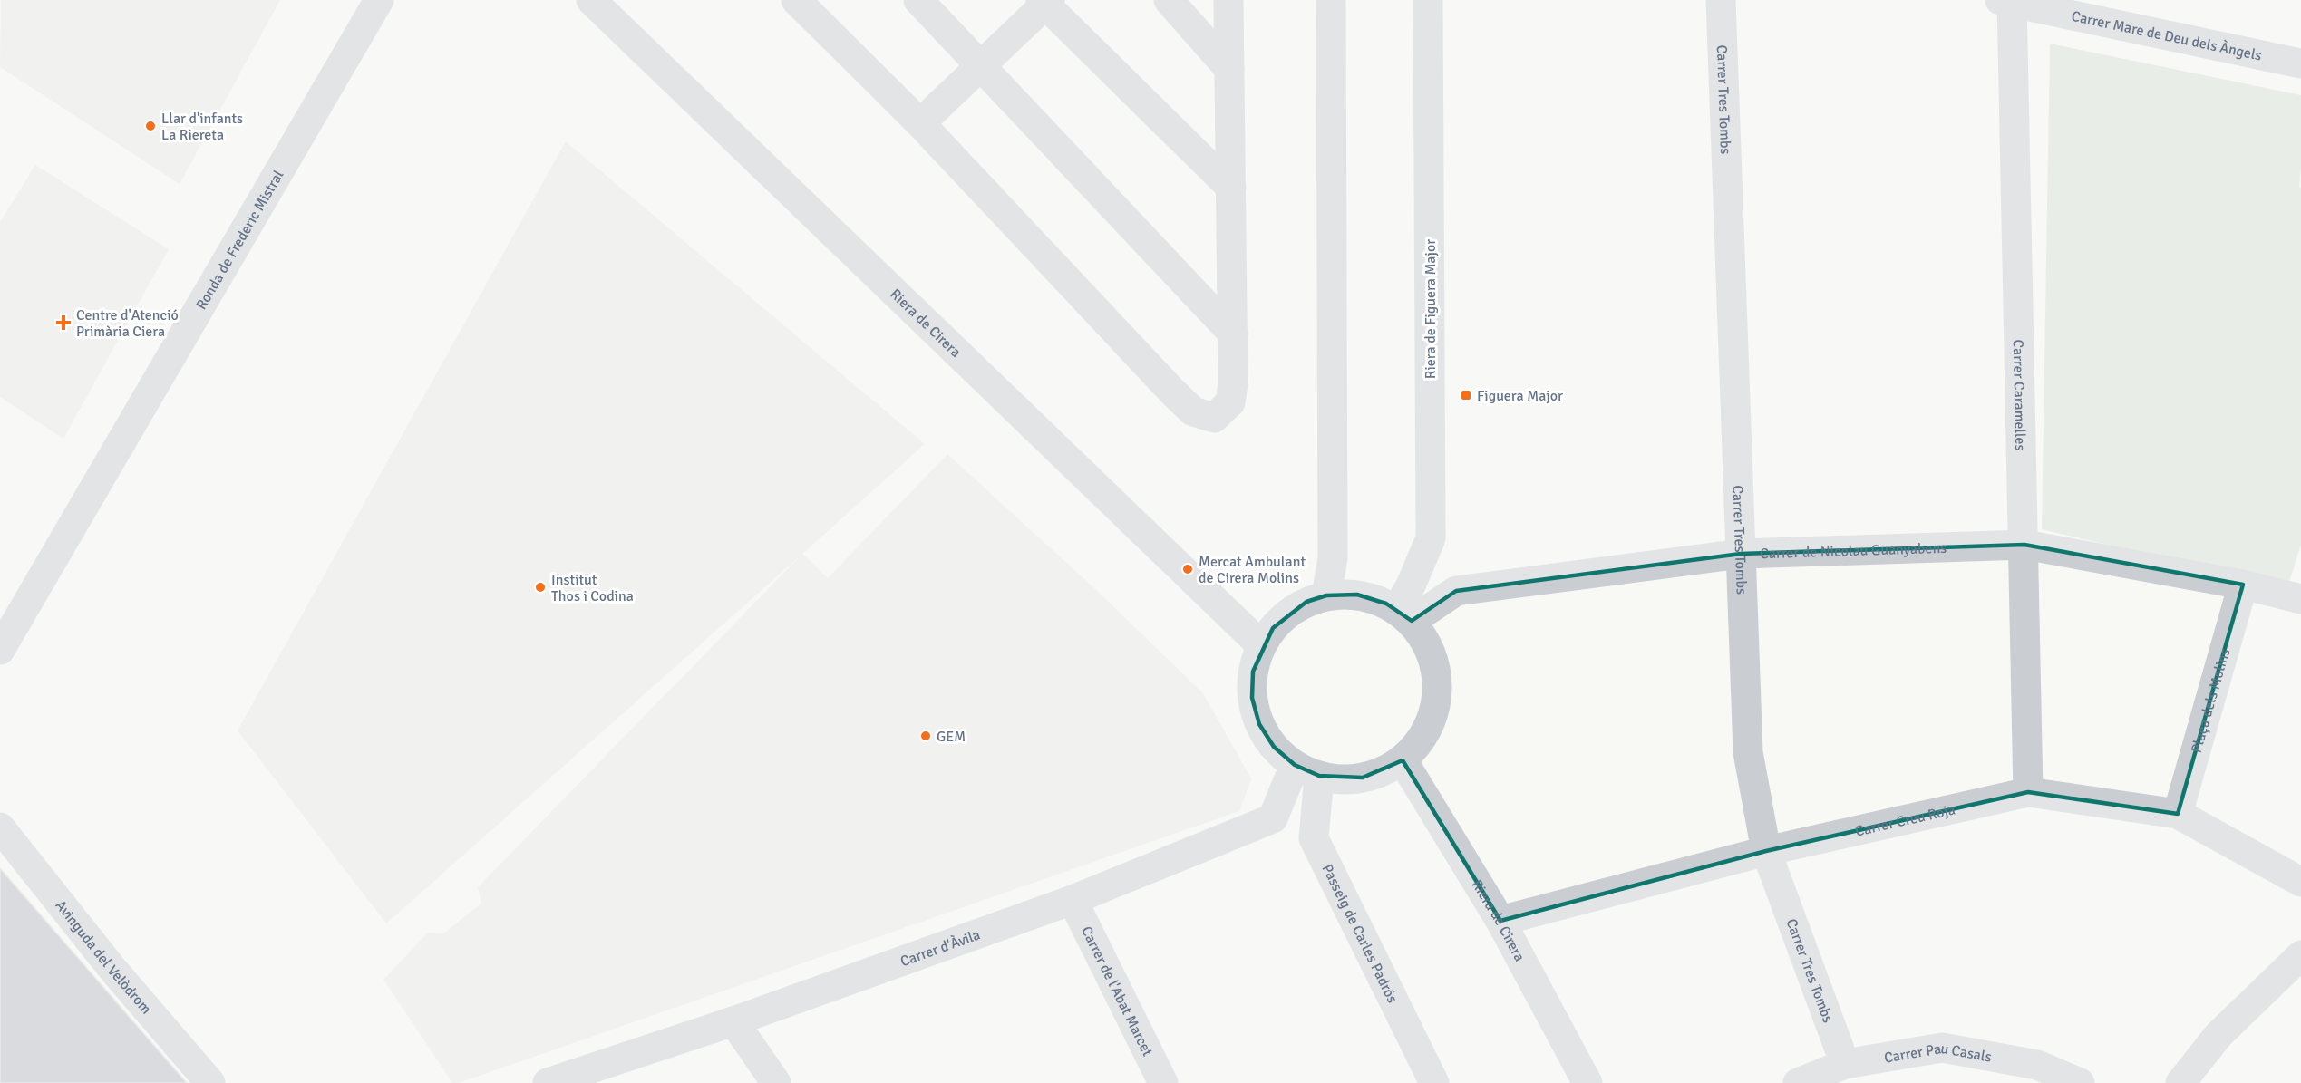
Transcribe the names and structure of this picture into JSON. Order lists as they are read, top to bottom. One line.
{"streets":{"street":["Carrer Mare de Deu dels Àngels","Carrer Tres Tombs","Ronda de Frederic Mistral","Riera de Figuera Major","Riera de Cirera","Carrer Caramelles","Carrer de Nicolau Guanyabens","Plaça dels Molins","Carrer Creu Roja","Passeig de Carles Padrós","Carrer d'Àvila","Avinguda del Velòdrom","Carrer de l'Abat Marcet","Carrer Pau Casals"]},"crossings":[["Carrer Mare de Deu dels Àngels","Carrer Caramelles"],["Carrer Tres Tombs","Carrer de Nicolau Guanyabens"],["Carrer Tres Tombs","Carrer Creu Roja"],["Carrer Tres Tombs","Carrer Pau Casals"],["Riera de Figuera Major","Riera de Cirera"],["Riera de Figuera Major","Carrer de Nicolau Guanyabens"],["Riera de Figuera Major","Passeig de Carles Padrós"],["Riera de Figuera Major","Carrer d'Àvila"],["Riera de Cirera","Carrer de Nicolau Guanyabens"],["Riera de Cirera","Carrer Creu Roja"],["Riera de Cirera","Passeig de Carles Padrós"],["Riera de Cirera","Carrer d'Àvila"],["Carrer Caramelles","Carrer de Nicolau Guanyabens"],["Carrer Caramelles","Carrer Creu Roja"],["Carrer de Nicolau Guanyabens","Plaça dels Molins"],["Carrer de Nicolau Guanyabens","Passeig de Carles Padrós"],["Carrer de Nicolau Guanyabens","Carrer d'Àvila"],["Plaça dels Molins","Carrer Creu Roja"],["Passeig de Carles Padrós","Carrer d'Àvila"],["Carrer d'Àvila","Carrer de l'Abat Marcet"]],"places":{"other":["Llar d'infants La Riereta","Mercat Ambulant de Cirera Molins","Institut Thos i Codina","GEM"],"health":["Centre d'Atenció Primària Ciera"],"transit":["Figuera Major"]}}
